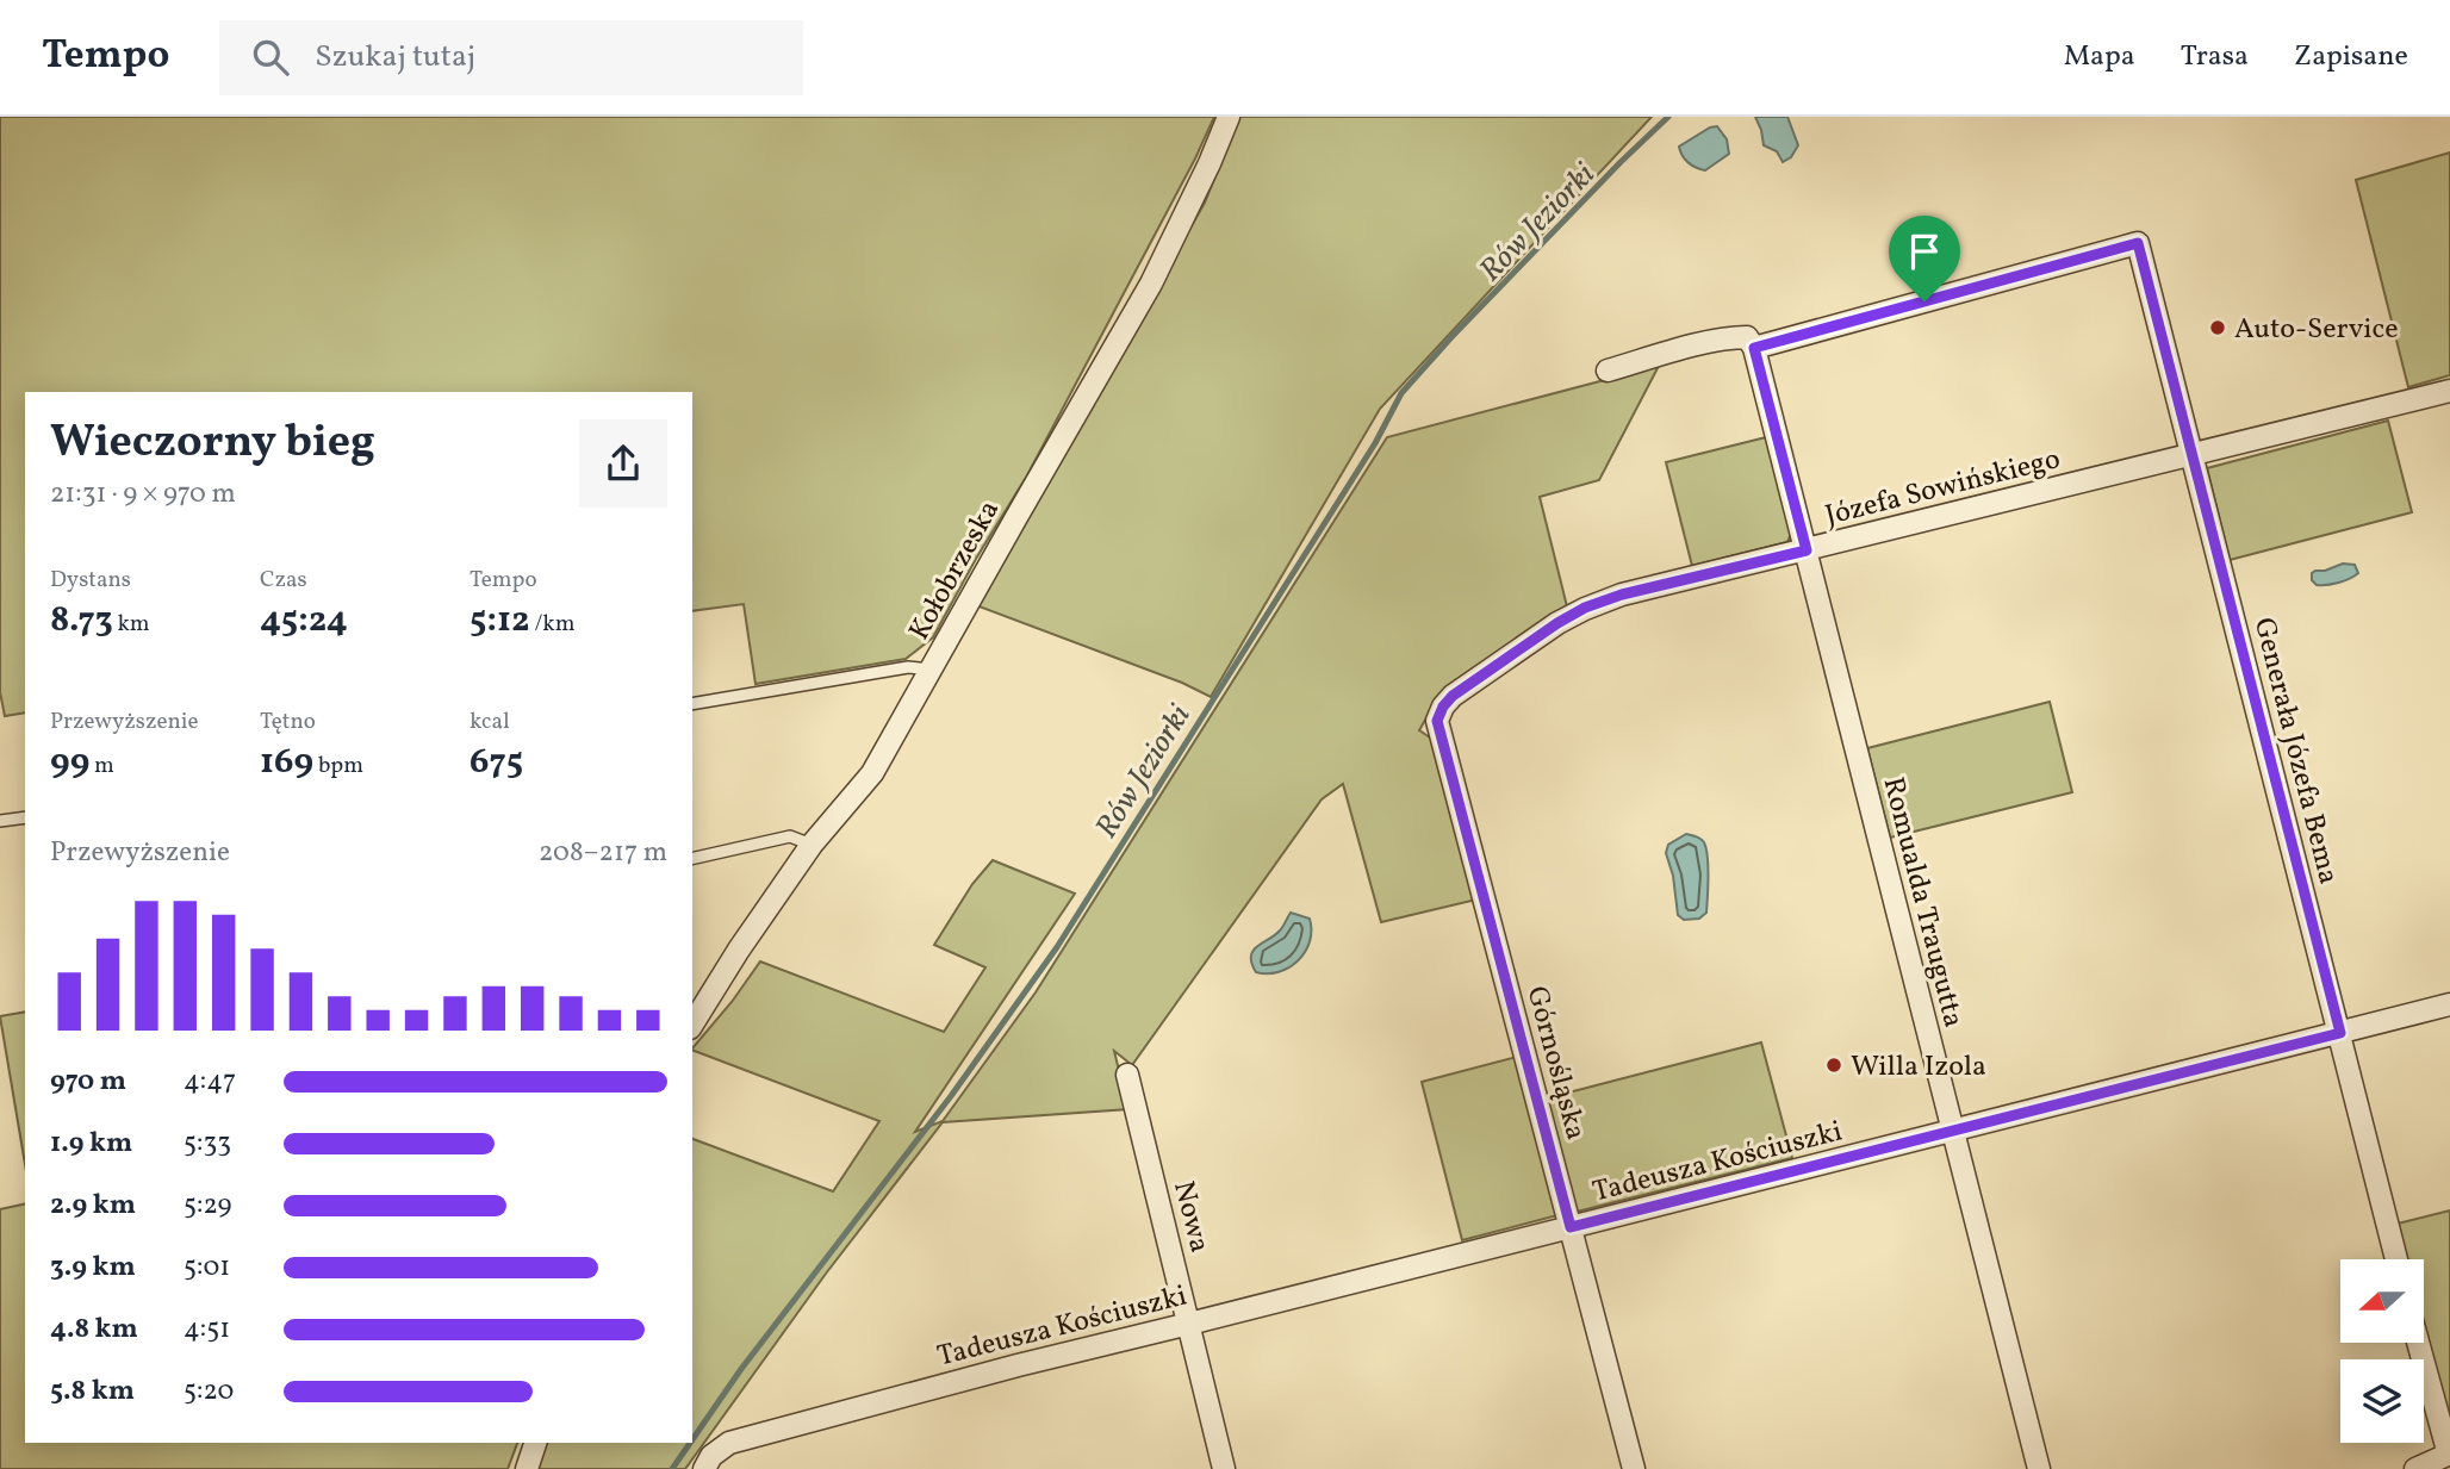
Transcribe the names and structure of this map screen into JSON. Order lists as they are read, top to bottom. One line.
{"streets":{"street":["Józefa Sowińskiego","Kołobrzeska","Generała Józefa Bema","Romualda Traugutta","Górnośląska","Tadeusza Kościuszki","Nowa"]},"crossings":[["Józefa Sowińskiego","Generała Józefa Bema"],["Józefa Sowińskiego","Romualda Traugutta"],["Józefa Sowińskiego","Górnośląska"],["Generała Józefa Bema","Romualda Traugutta"],["Generała Józefa Bema","Tadeusza Kościuszki"],["Romualda Traugutta","Tadeusza Kościuszki"],["Górnośląska","Tadeusza Kościuszki"],["Tadeusza Kościuszki","Nowa"]],"water":["Rów Jeziorki"],"places":["Auto-Service","Willa Izola"],"north":"left","page":{"header":"Tempo","search":"Szukaj tutaj","nav":["Mapa","Trasa","Zapisane"],"heading":["Wieczorny bieg","21:31 · 9 × 970 m"],"stats":[["Dystans","8.73 km"],["Czas","45:24"],["Tempo","5:12 /km"],["Przewyższenie","99 m"],["Tętno","169 bpm"],["kcal","675"]],"chart":["Przewyższenie","208–217 m"],"list":[{"name":"970 m","note":"4:47"},{"name":"1.9 km","note":"5:33"},{"name":"2.9 km","note":"5:29"},{"name":"3.9 km","note":"5:01"},{"name":"4.8 km","note":"4:51"},{"name":"5.8 km","note":"5:20"}]}}
